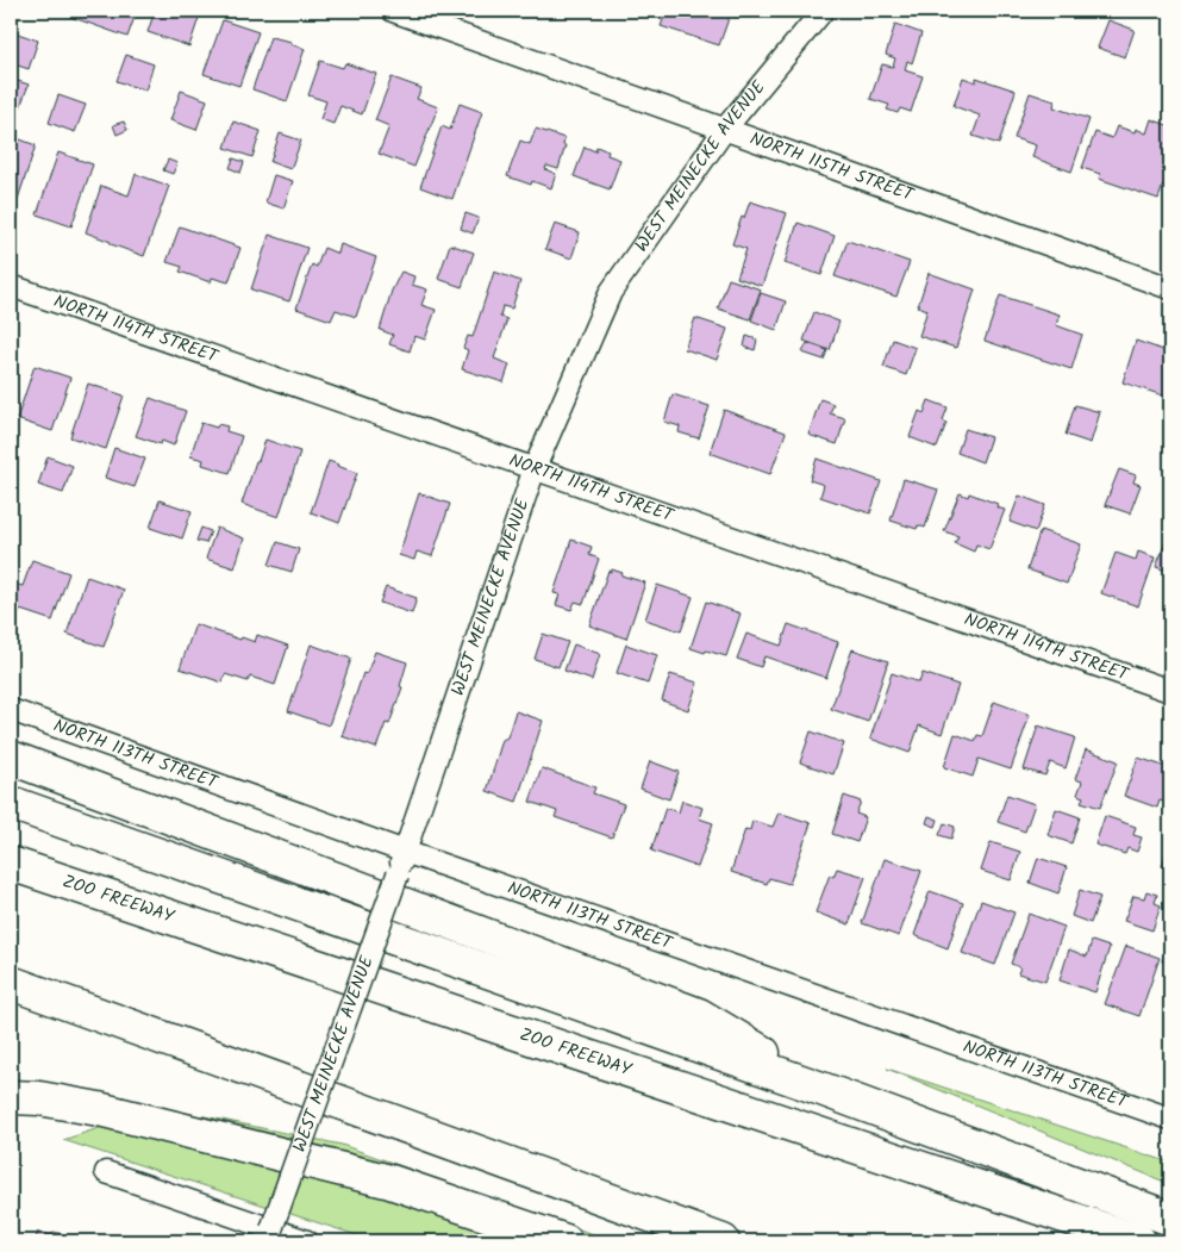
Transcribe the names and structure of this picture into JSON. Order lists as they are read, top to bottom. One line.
{"streets":{"highway":["ZOO FREEWAY"],"street":["WEST MEINECKE AVENUE","NORTH 115TH STREET","NORTH 114TH STREET","NORTH 113TH STREET"]},"crossings":[["WEST MEINECKE AVENUE","NORTH 115TH STREET"],["WEST MEINECKE AVENUE","NORTH 114TH STREET"],["WEST MEINECKE AVENUE","NORTH 113TH STREET"]]}
